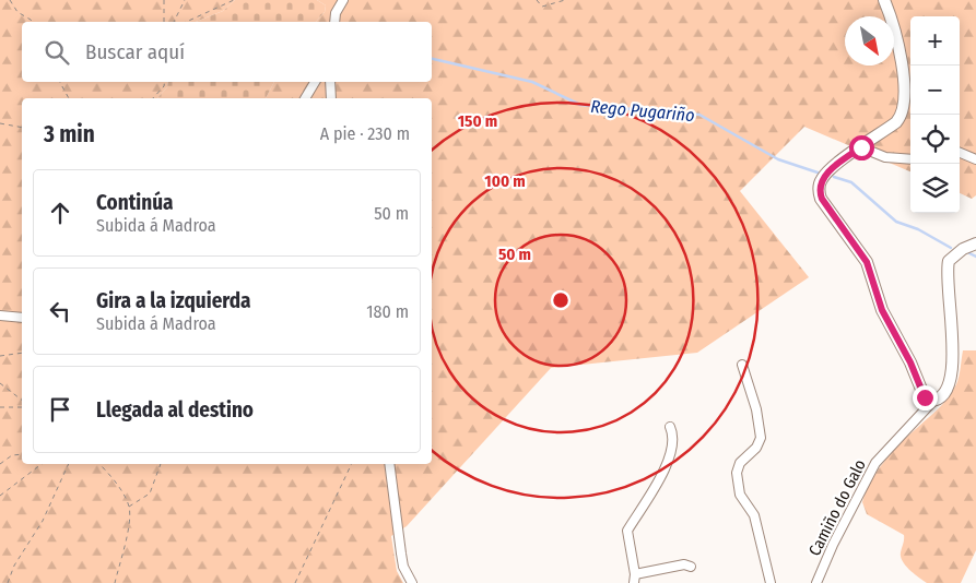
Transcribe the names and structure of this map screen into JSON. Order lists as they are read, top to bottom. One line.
{"streets":{"street":["Camiño do Galo"]},"water":["Rego Pugariño"],"north":"bottom right","page":{"map_buttons":["+","−"],"search":"Buscar aquí","heading":["3 min","A pie · 230 m"],"list":[["Continúa","Subida á Madroa","50 m"],["Gira a la izquierda","Subida á Madroa","180 m"],"Llegada al destino"]},"rings":["150 m","100 m","50 m"]}
